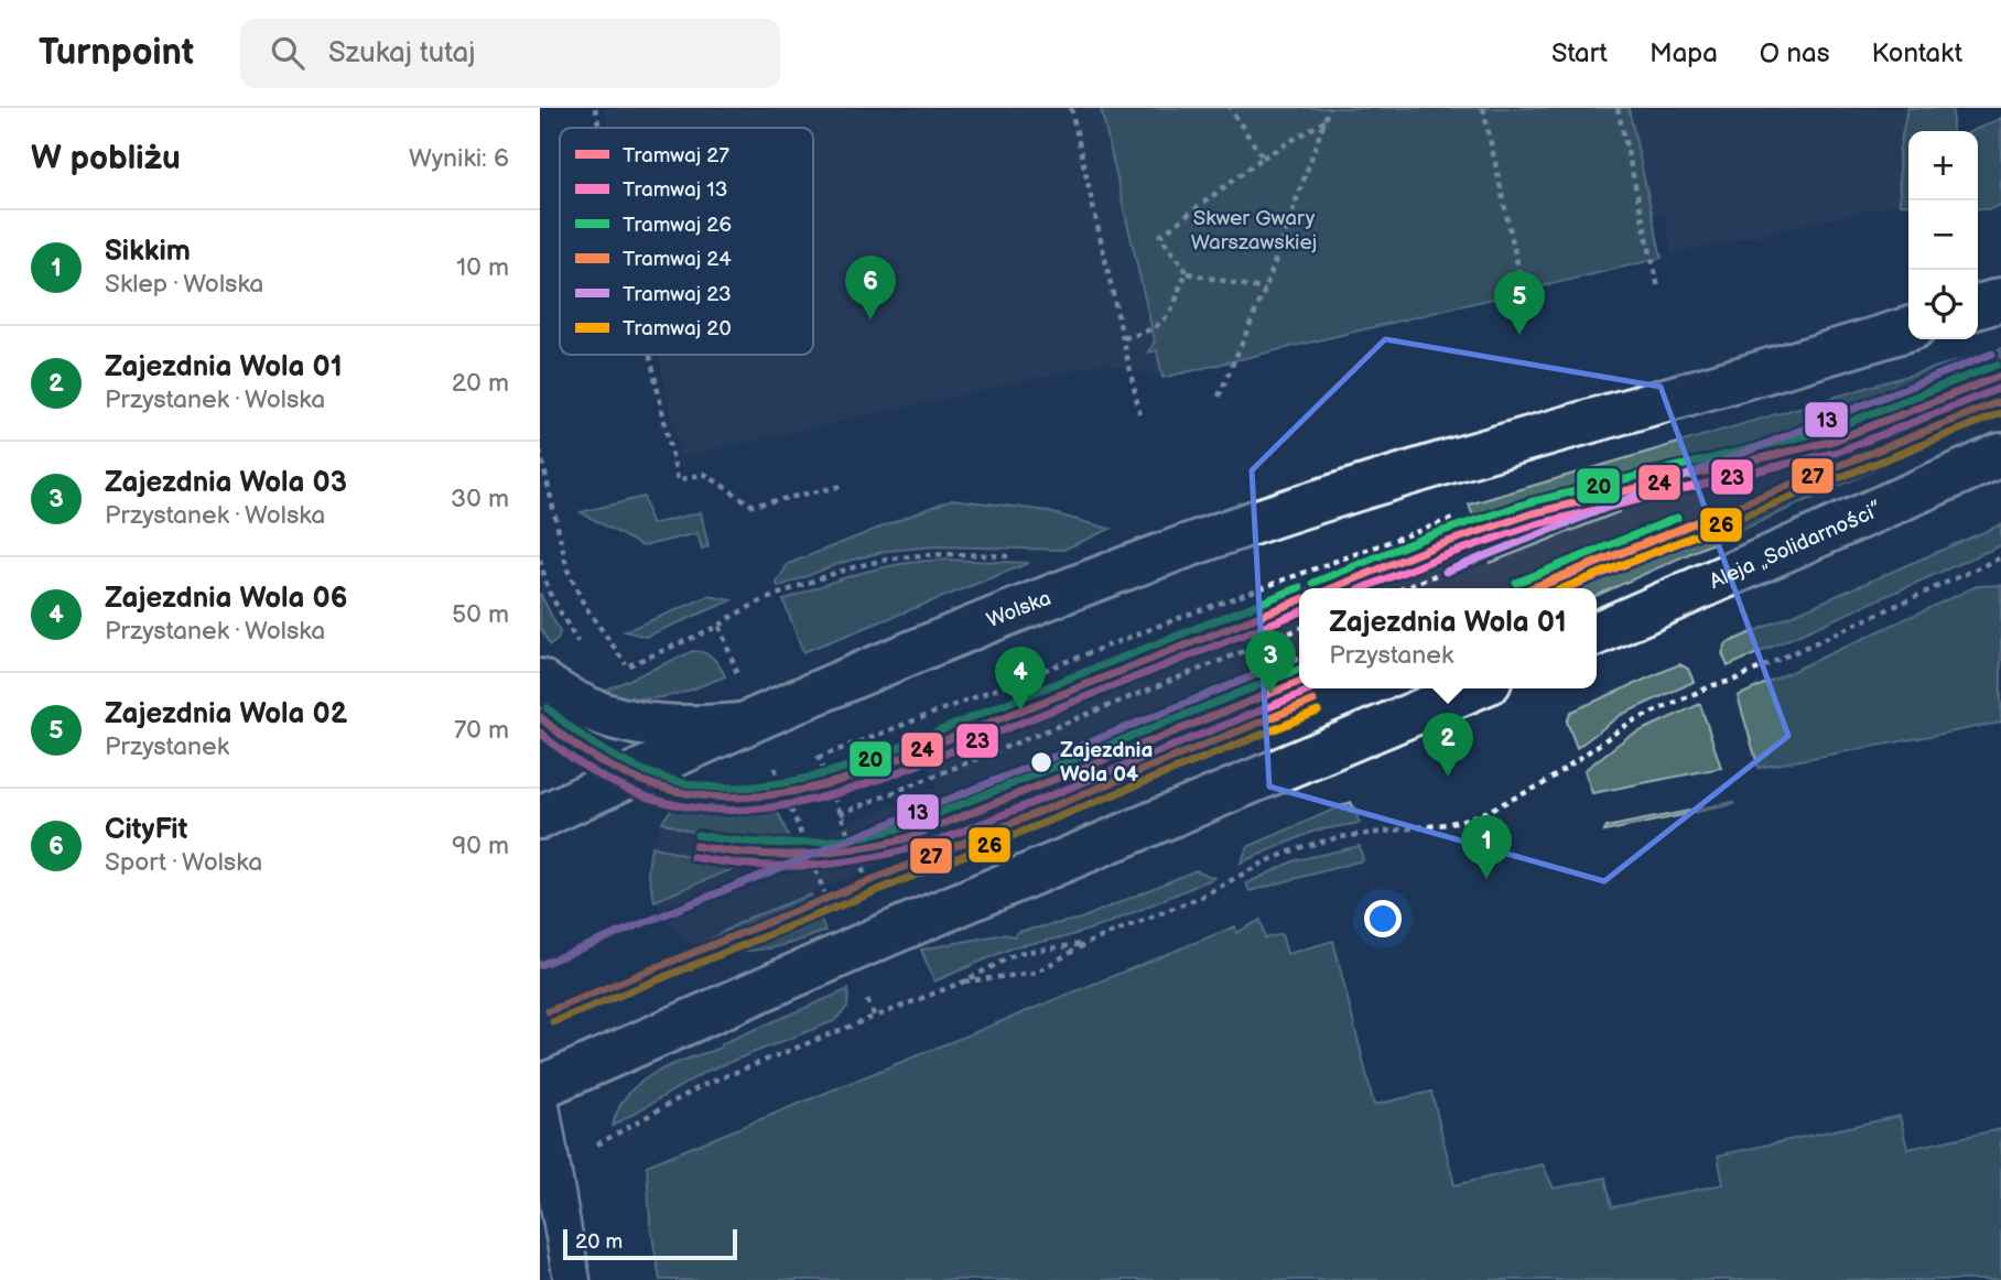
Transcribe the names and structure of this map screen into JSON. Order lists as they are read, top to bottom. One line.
{"streets":{"main road":["Aleja „Solidarności”","Wolska"]},"parks":["Skwer Gwary Warszawskiej"],"places":["Zajezdnia Wola 04"],"lines":["tram line 13","tram line 20","tram line 24","tram line 23","tram line 27","tram line 26"],"legend":["Tramwaj 27","Tramwaj 13","Tramwaj 26","Tramwaj 24","Tramwaj 23","Tramwaj 20"],"scale_bar":"20 m","page":{"header":"Turnpoint","search":"Szukaj tutaj","nav":["Start","Mapa","O nas","Kontakt"],"heading":["W pobliżu","Wyniki: 6"],"map_buttons":["+","−"],"list":[{"mark":"1","name":"Sikkim","note":"Sklep · Wolska","value":"10 m"},{"mark":"2","name":"Zajezdnia Wola 01","note":"Przystanek · Wolska","value":"20 m"},{"mark":"3","name":"Zajezdnia Wola 03","note":"Przystanek · Wolska","value":"30 m"},{"mark":"4","name":"Zajezdnia Wola 06","note":"Przystanek · Wolska","value":"50 m"},{"mark":"5","name":"Zajezdnia Wola 02","note":"Przystanek","value":"70 m"},{"mark":"6","name":"CityFit","note":"Sport · Wolska","value":"90 m"}],"pins":["6","5","3","4","2","1"],"popup":["Zajezdnia Wola 01","Przystanek"],"scale":"20 m"}}
